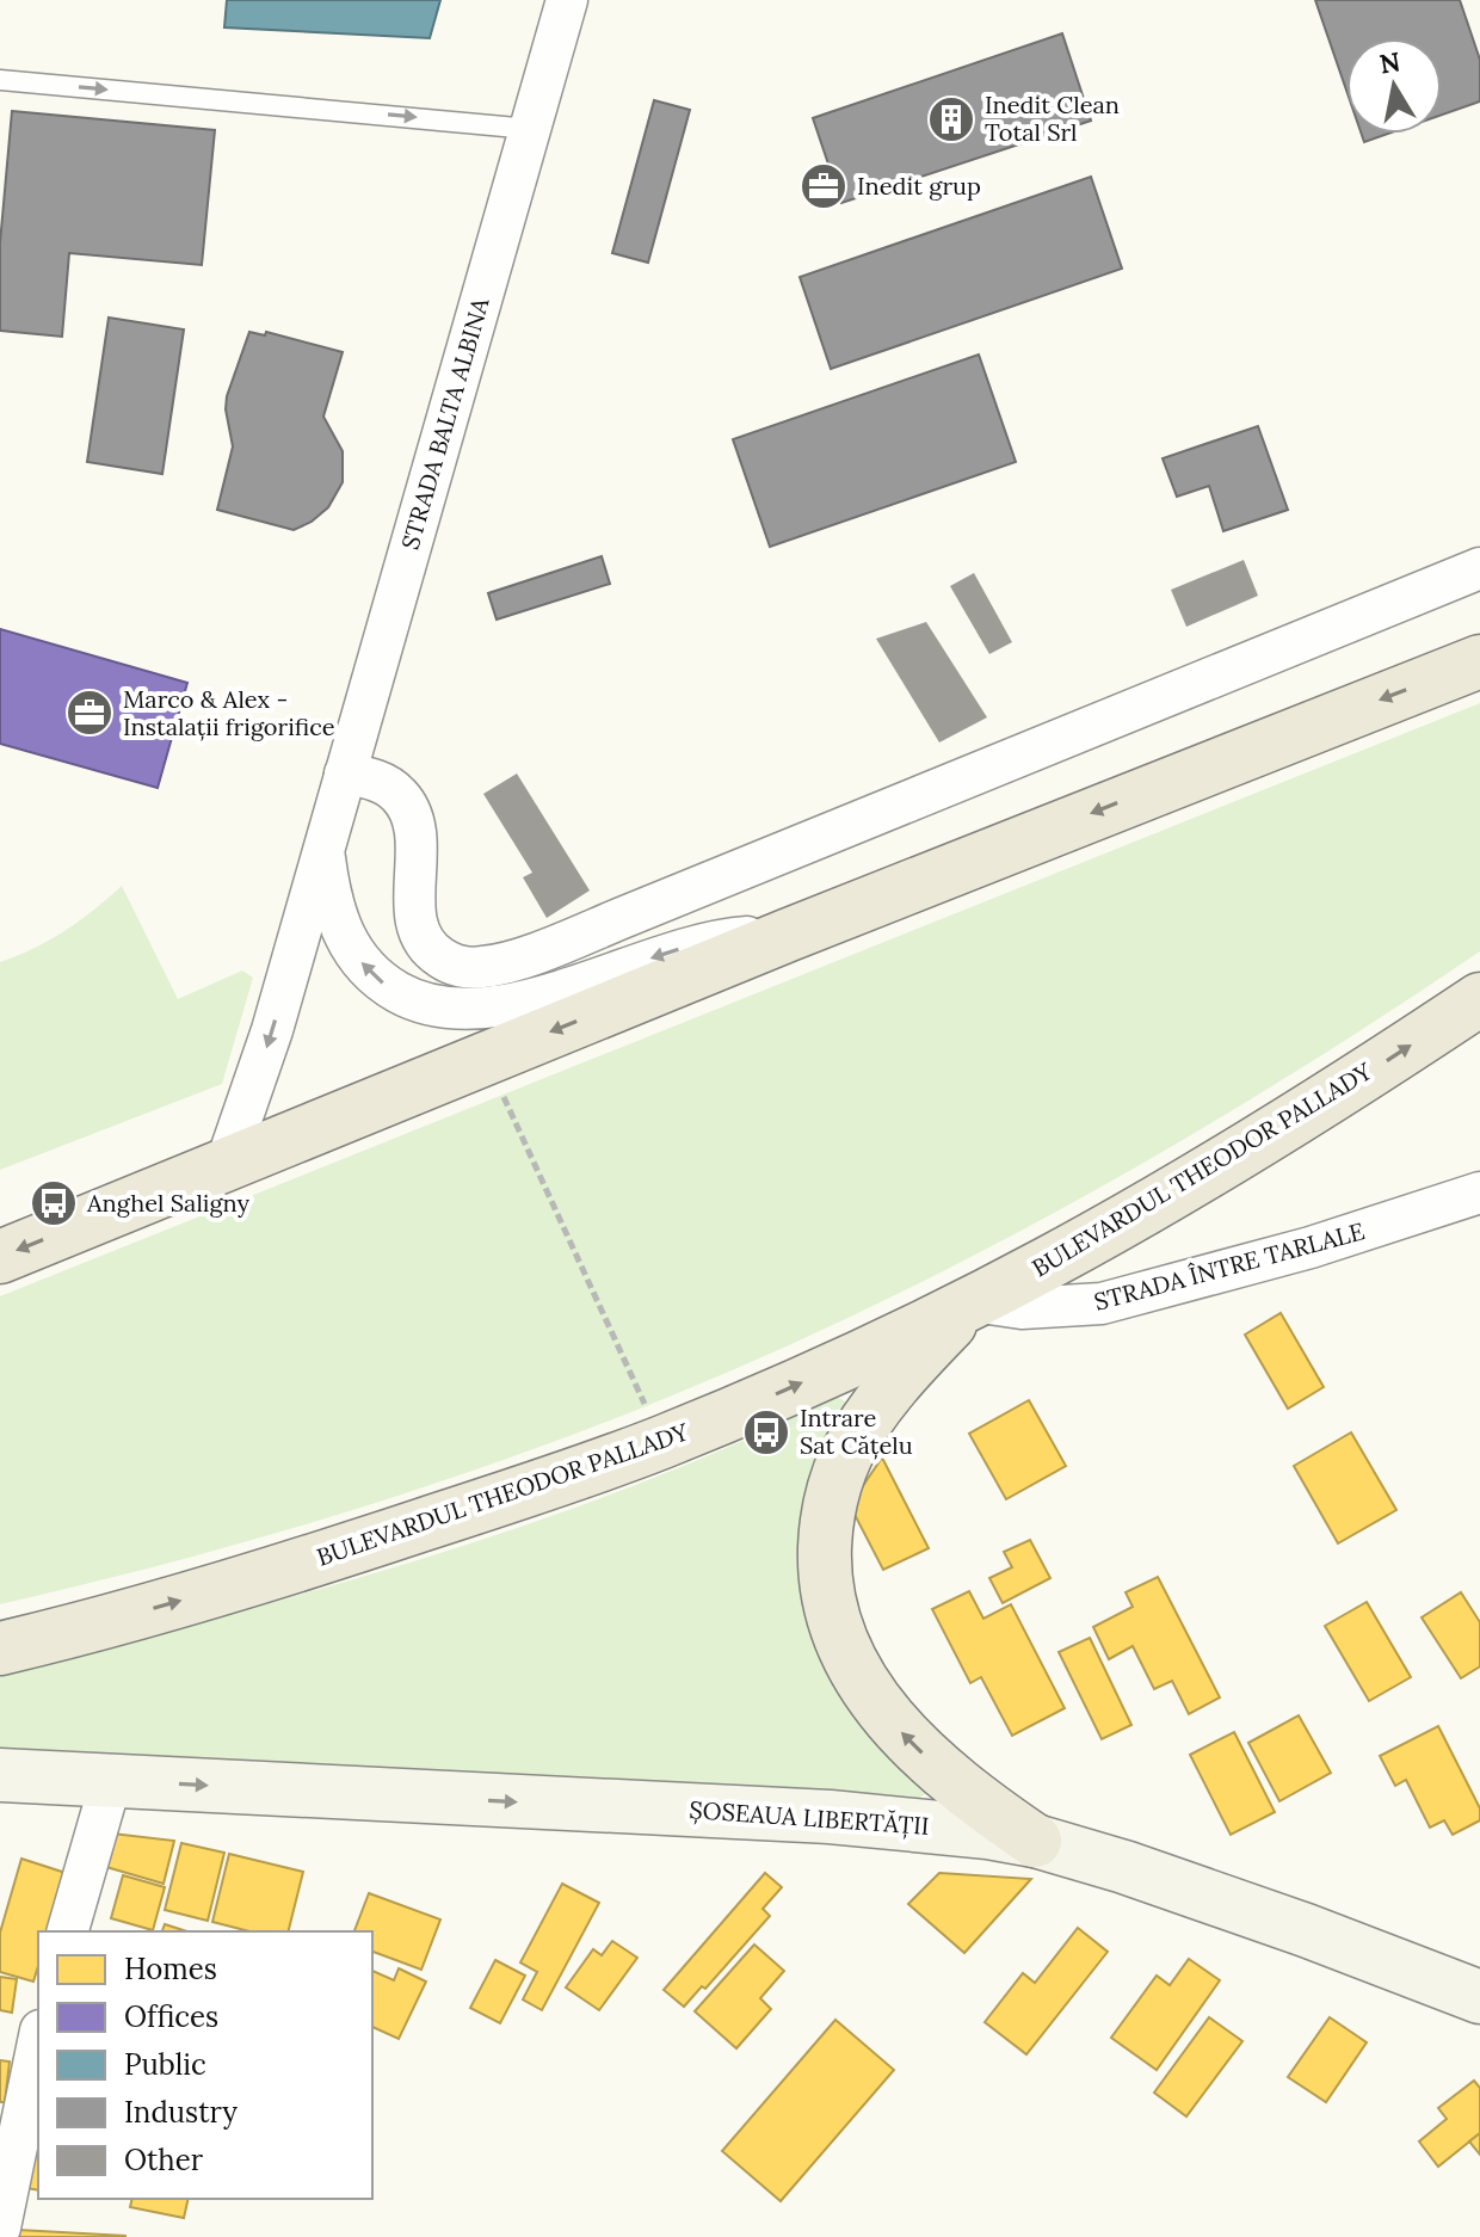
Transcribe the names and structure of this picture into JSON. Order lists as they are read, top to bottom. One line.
{"streets":{"main road":["BULEVARDUL THEODOR PALLADY","ȘOSEAUA LIBERTĂȚII"],"street":["STRADA BALTA ALBINA","STRADA ÎNTRE TARLALE"]},"crossings":[["BULEVARDUL THEODOR PALLADY","STRADA ÎNTRE TARLALE"]],"one_way":["ȘOSEAUA LIBERTĂȚII"],"places":{"building":["Inedit Clean Total Srl"],"office":["Inedit grup","Marco & Alex - Instalații frigorifice"],"bus stop":["Anghel Saligny","Intrare Sat Cățelu"]},"legend":["Homes","Offices","Public","Industry","Other"],"north":"top"}
